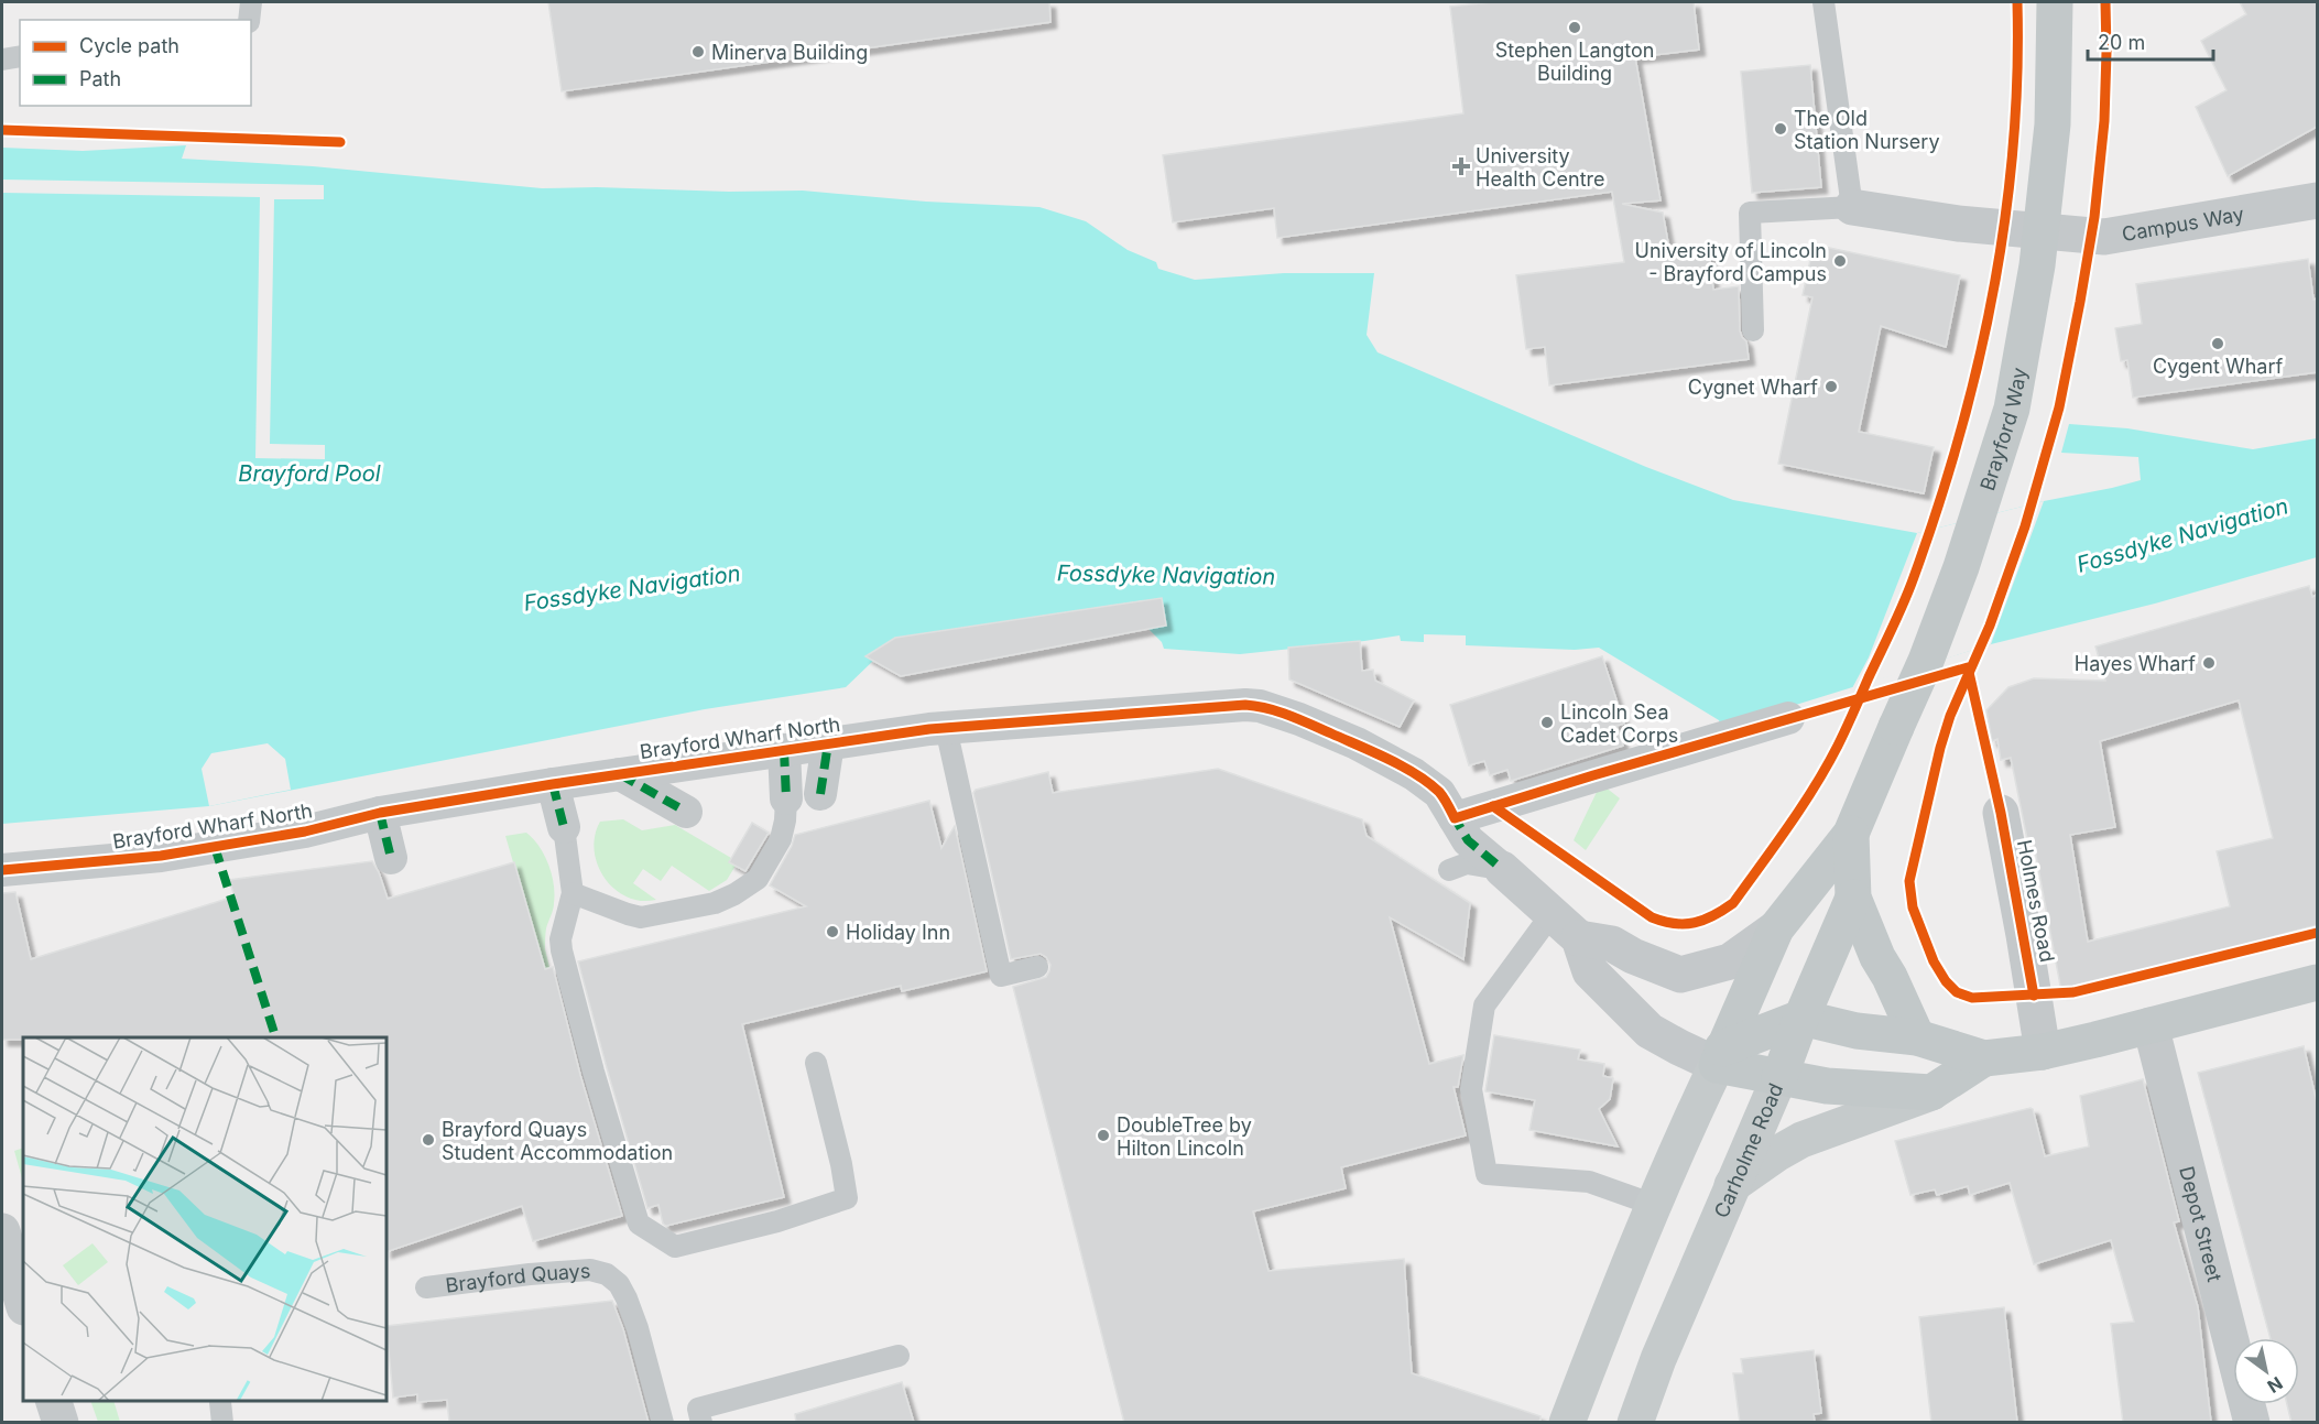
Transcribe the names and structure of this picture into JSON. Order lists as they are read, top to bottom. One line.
{"streets":{"main road":["Brayford Way","Carholme Road"],"street":["Campus Way","Brayford Wharf North","Holmes Road","Depot Street"],"lane":["Brayford Quays"]},"water":["Brayford Pool","Fossdyke Navigation"],"places":{"other":["Stephen Langton Building","Minerva Building","The Old Station Nursery","University of Lincoln - Brayford Campus","Cygent Wharf","Cygnet Wharf","Hayes Wharf","Lincoln Sea Cadet Corps","Holiday Inn","DoubleTree by Hilton Lincoln","Brayford Quays Student Accommodation"],"health":["University Health Centre"]},"legend":["Cycle path","Path"],"scale_bar":"20 m","north":"bottom right"}
